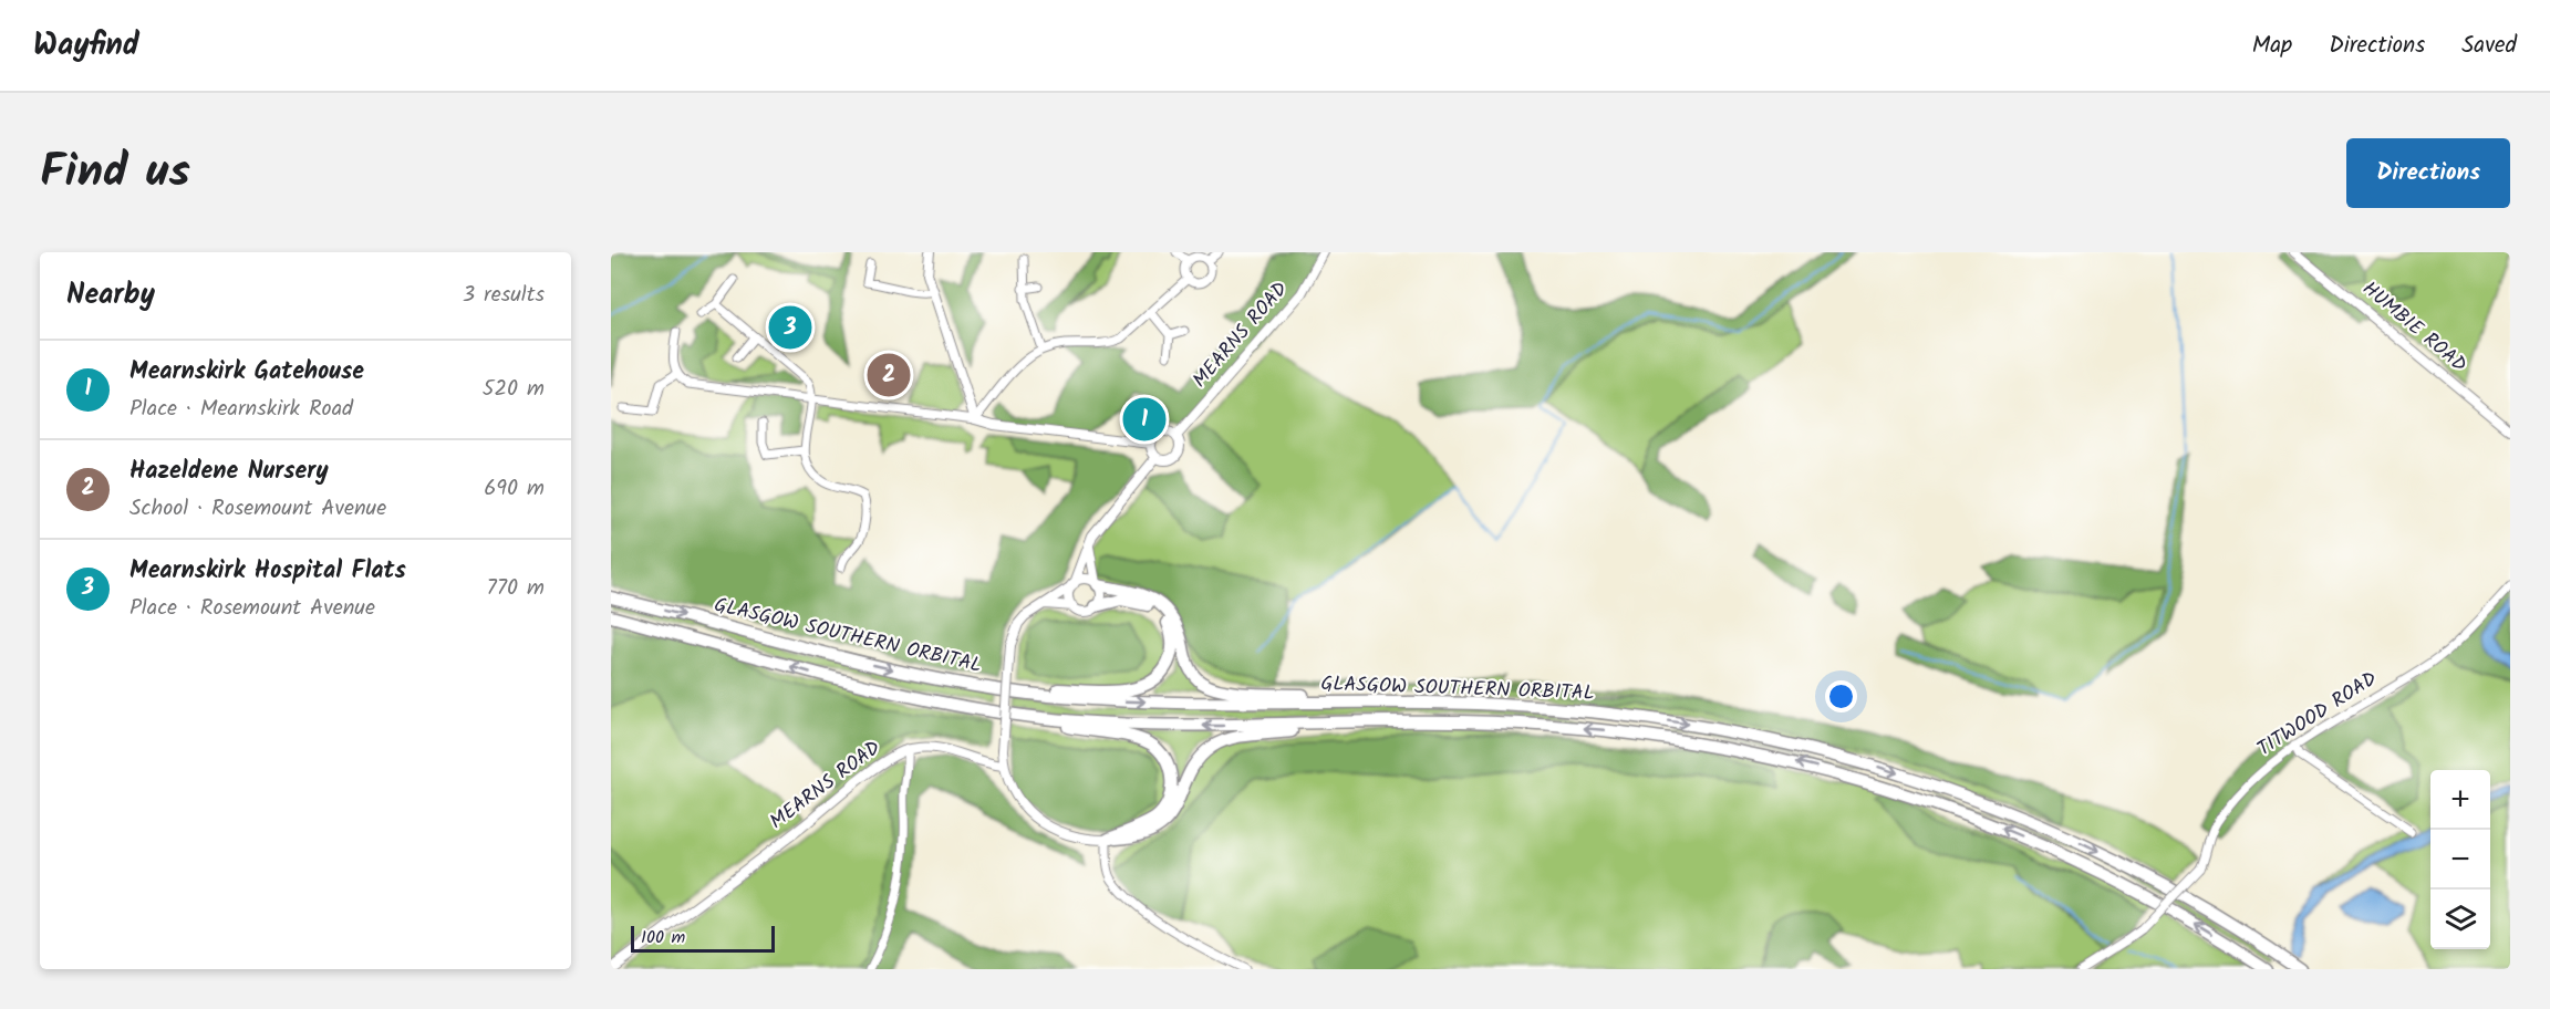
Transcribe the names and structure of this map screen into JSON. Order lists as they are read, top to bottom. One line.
{"streets":{"highway":["GLASGOW SOUTHERN ORBITAL"],"street":["HUMBIE ROAD","MEARNS ROAD","TITWOOD ROAD"]},"scale_bar":"100 m","page":{"header":"Wayfind","nav":["Map","Directions","Saved"],"title":"Find us","buttons":"Directions","heading":["Nearby","3 results"],"pins":["3","2","1"],"list":[{"mark":"1","name":"Mearnskirk Gatehouse","note":"Place · Mearnskirk Road","value":"520 m"},{"mark":"2","name":"Hazeldene Nursery","note":"School · Rosemount Avenue","value":"690 m"},{"mark":"3","name":"Mearnskirk Hospital Flats","note":"Place · Rosemount Avenue","value":"770 m"}],"map_buttons":["+","−"],"scale":"100 m"}}
